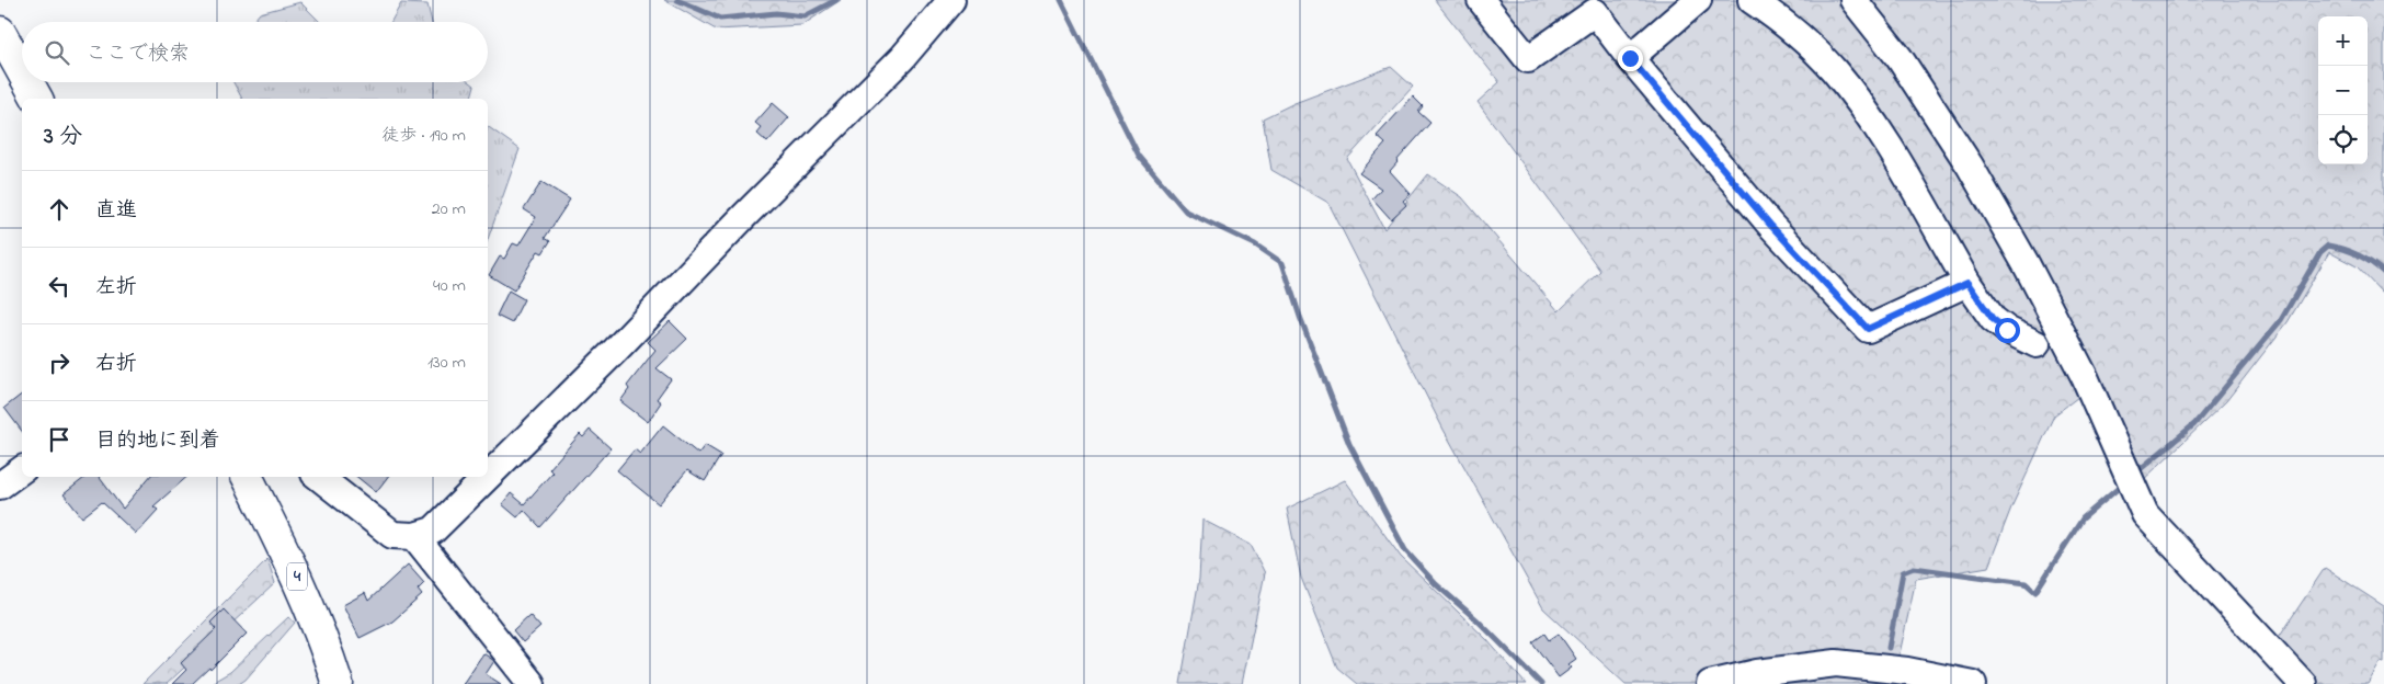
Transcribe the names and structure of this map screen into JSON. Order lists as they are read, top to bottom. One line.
{"streets":{"highway":["4"]},"page":{"map_buttons":["+","−"],"search":"ここで検索","heading":["3 分","徒歩 · 190 m"],"list":[["直進","20 m"],["左折","40 m"],["右折","130 m"],"目的地に到着"]}}
